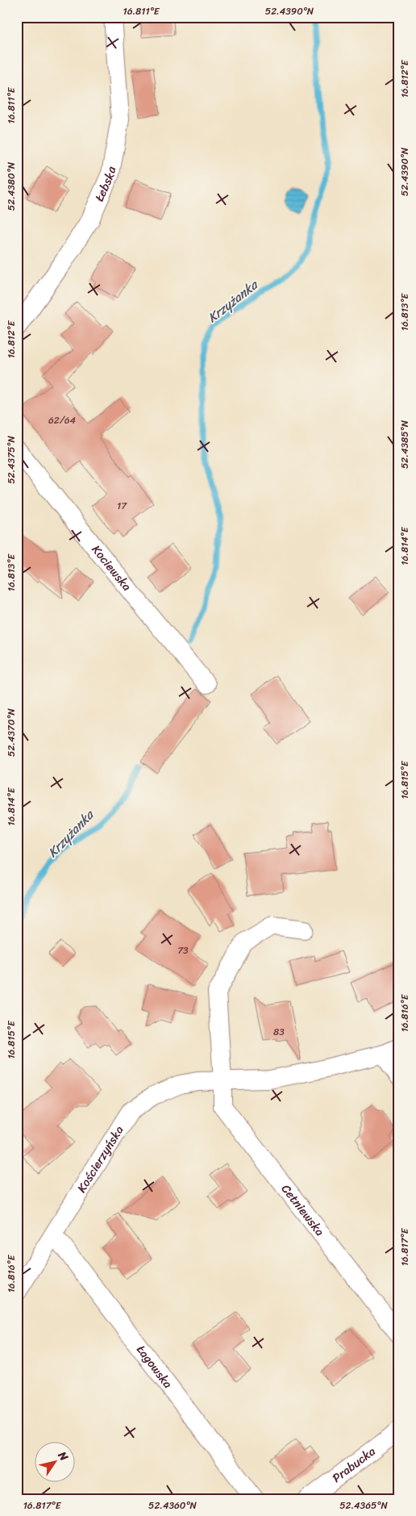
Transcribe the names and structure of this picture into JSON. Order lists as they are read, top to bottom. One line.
{"streets":{"street":["Łebska","Kociewska","Kościerzyńska","Cetniewska","Łagowska","Prabucka"]},"crossings":[["Kościerzyńska","Cetniewska"],["Kościerzyńska","Łagowska"]],"water":["Krzyżanka"],"house_numbers":["62/64","17","73","83"],"north":"top right","coordinates":["16.811°E","52.4390°N","16.812°E","52.4380°N","16.813°E","52.4385°N","52.4375°N","16.814°E","52.4370°N","16.815°E","16.816°E","16.817°E","52.4360°N","52.4365°N"]}
